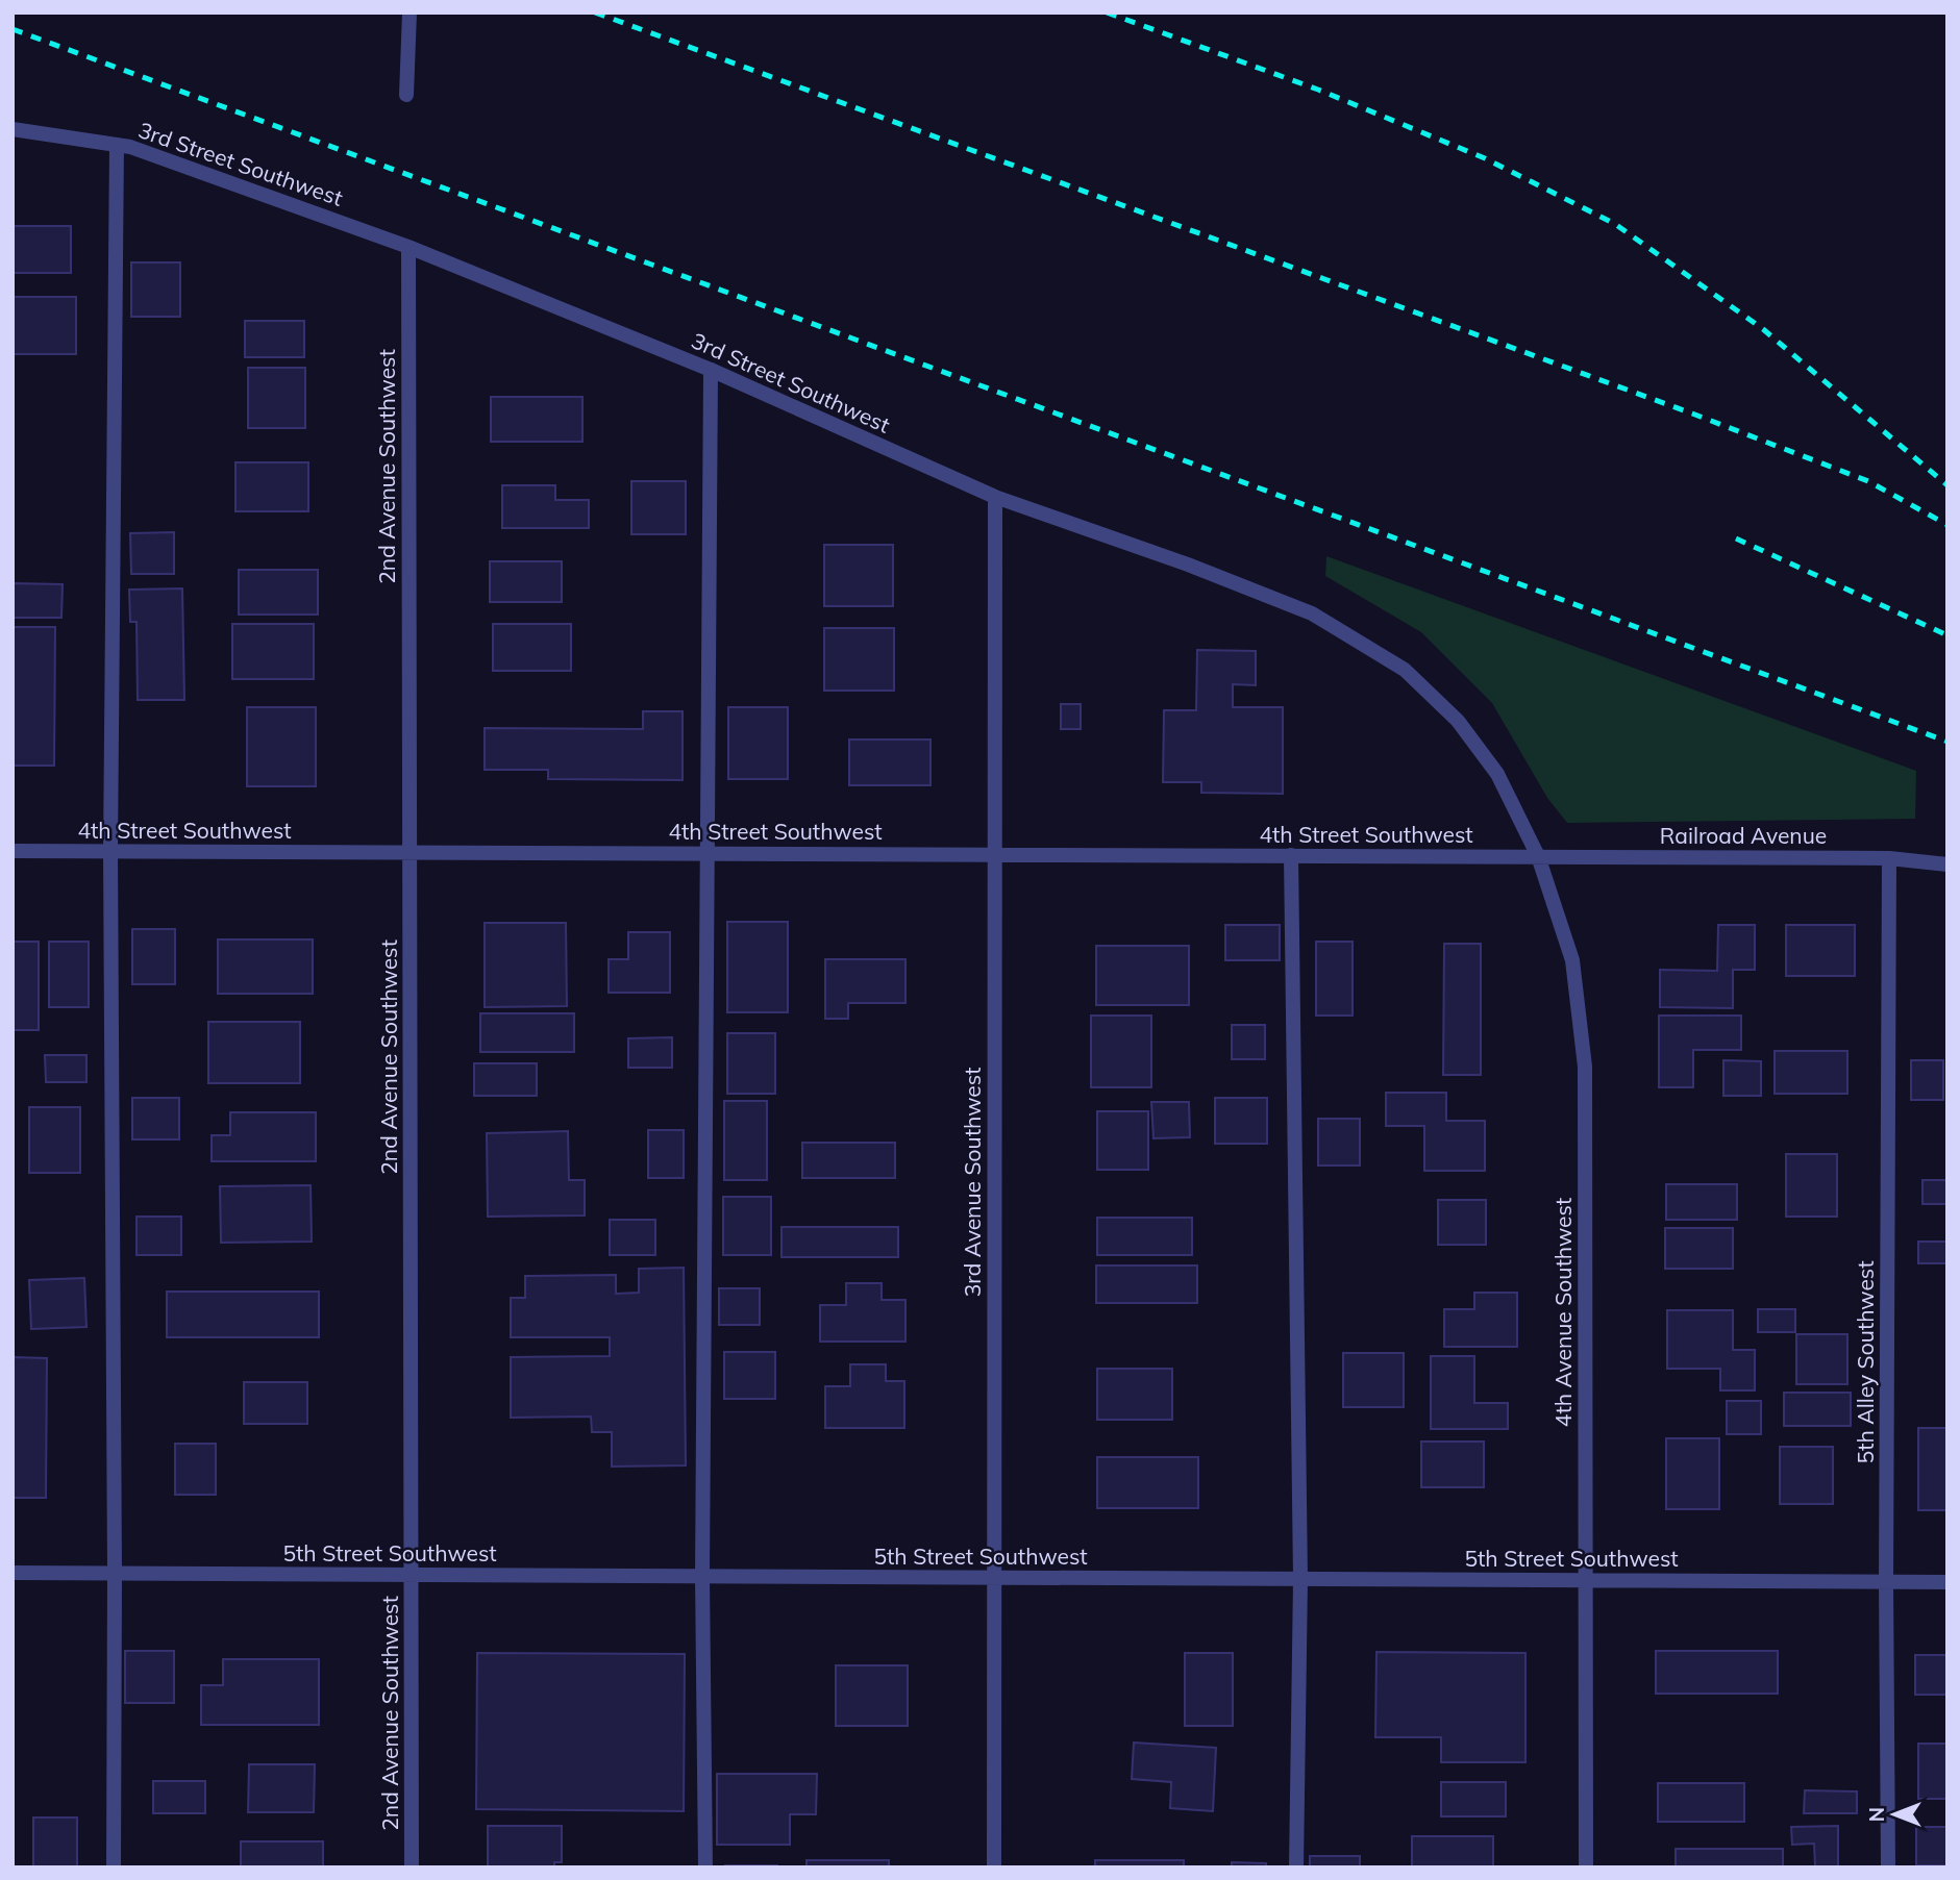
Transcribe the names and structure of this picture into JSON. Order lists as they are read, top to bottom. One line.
{"streets":{"street":["3rd Street Southwest","2nd Avenue Southwest","4th Street Southwest","Railroad Avenue","3rd Avenue Southwest","4th Avenue Southwest","5th Alley Southwest","5th Street Southwest"]},"crossings":[["3rd Street Southwest","2nd Avenue Southwest"],["3rd Street Southwest","3rd Avenue Southwest"],["3rd Street Southwest","4th Avenue Southwest"],["2nd Avenue Southwest","4th Street Southwest"],["2nd Avenue Southwest","5th Street Southwest"],["4th Street Southwest","Railroad Avenue"],["4th Street Southwest","3rd Avenue Southwest"],["4th Street Southwest","4th Avenue Southwest"],["Railroad Avenue","4th Avenue Southwest"],["Railroad Avenue","5th Alley Southwest"],["3rd Avenue Southwest","5th Street Southwest"],["4th Avenue Southwest","5th Street Southwest"],["5th Alley Southwest","5th Street Southwest"]],"north":"left"}
